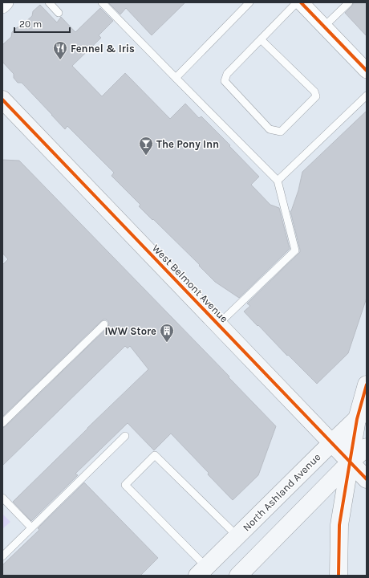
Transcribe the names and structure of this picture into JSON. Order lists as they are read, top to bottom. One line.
{"streets":{"main road":["West Belmont Avenue","North Ashland Avenue"]},"crossings":[["West Belmont Avenue","North Ashland Avenue"]],"places":{"restaurant":["Fennel & Iris"],"bar":["The Pony Inn"],"building":["IWW Store"]},"scale_bar":"20 m"}
